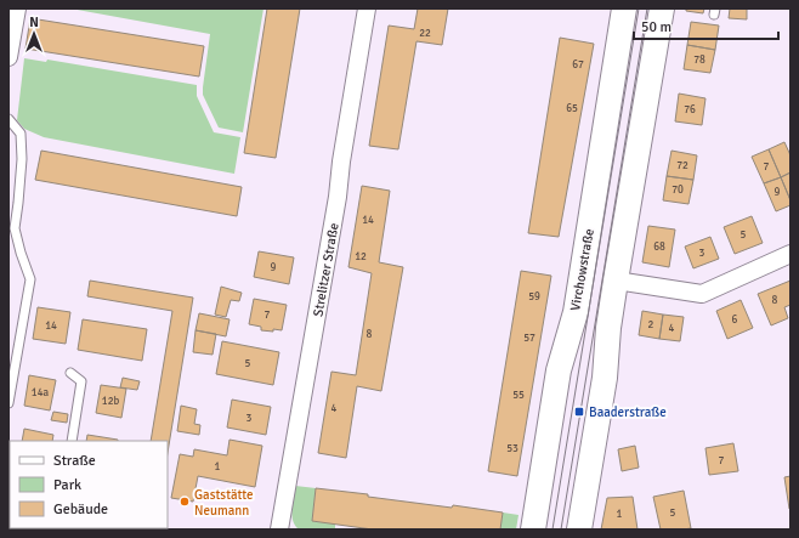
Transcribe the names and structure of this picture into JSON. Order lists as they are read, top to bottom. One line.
{"streets":{"main road":["Virchowstraße"],"street":["Strelitzer Straße"]},"places":{"transit":["Baaderstraße"],"other":["Gaststätte Neumann"]},"house_numbers":["22","78","67","65","76","72","7","70","9","14","5","68","3","12","9","59","8","7","6","2","14","4","8","57","5","14a","55","12b","4","3","53","7","1","5","1"],"legend":["Straße","Park","Gebäude"],"scale_bar":"50 m","north":"top"}
